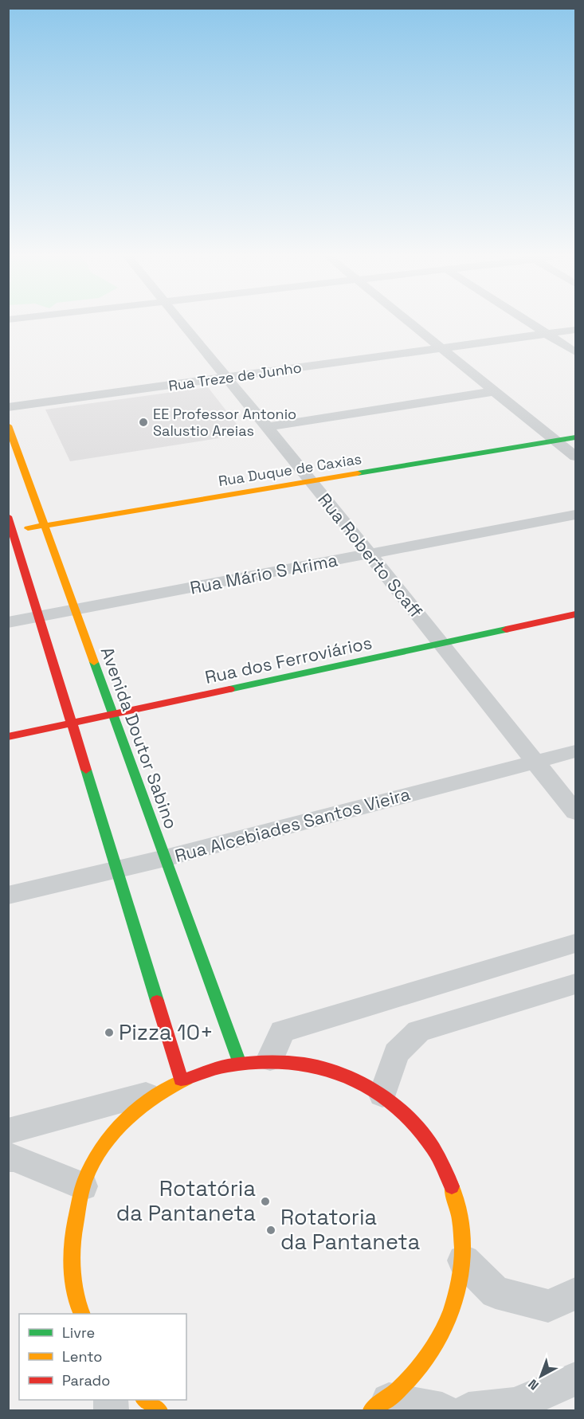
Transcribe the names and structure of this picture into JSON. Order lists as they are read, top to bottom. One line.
{"streets":{"street":["Rua Treze de Junho","Rua Duque de Caxias","Rua Roberto Scaff","Rua Mário S Arima","Rua dos Ferroviários","Avenida Doutor Sabino","Rua Alcebiades Santos Vieira"]},"crossings":[["Rua Treze de Junho","Rua Roberto Scaff"],["Rua Duque de Caxias","Rua Roberto Scaff"],["Rua Duque de Caxias","Avenida Doutor Sabino"],["Rua Roberto Scaff","Rua Mário S Arima"],["Rua Roberto Scaff","Rua dos Ferroviários"],["Rua Roberto Scaff","Rua Alcebiades Santos Vieira"],["Rua Mário S Arima","Avenida Doutor Sabino"],["Rua dos Ferroviários","Avenida Doutor Sabino"],["Avenida Doutor Sabino","Rua Alcebiades Santos Vieira"]],"places":["EE Professor Antonio Salustio Areias","Pizza 10+","Rotatória da Pantaneta","Rotatoria da Pantaneta"],"legend":["Livre","Lento","Parado"],"north":"bottom left"}
